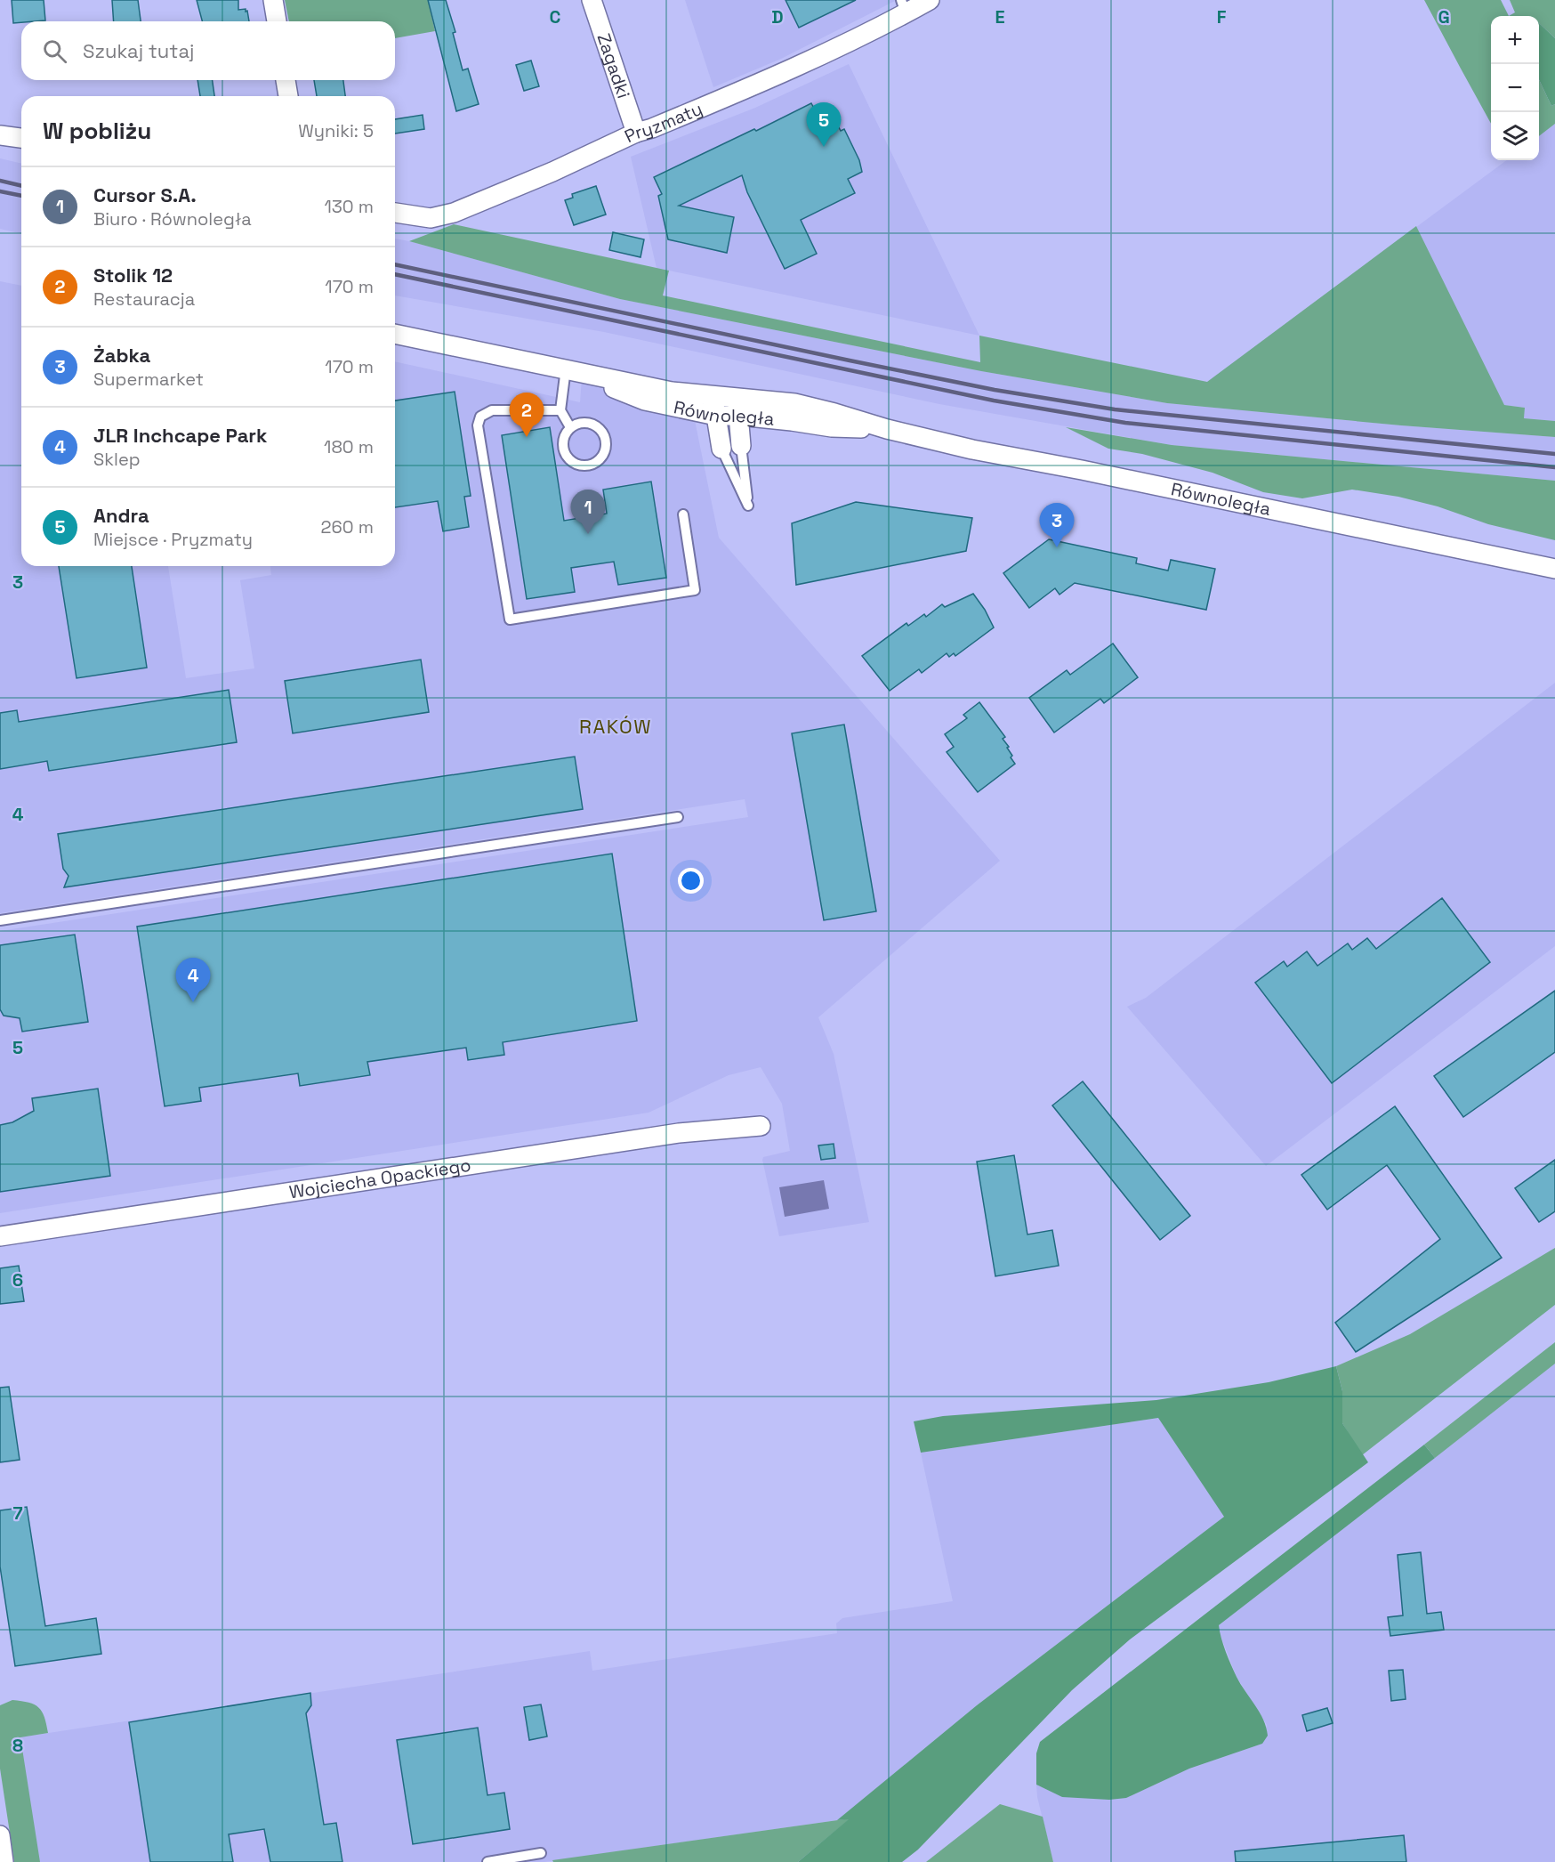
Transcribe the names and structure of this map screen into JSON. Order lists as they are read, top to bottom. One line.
{"streets":{"street":["Zagadki","Pryzmaty","Równoległa","Wojciecha Opackiego"]},"crossings":[["Zagadki","Pryzmaty"]],"districts":["RAKÓW"],"page":{"map_buttons":["+","−"],"search":"Szukaj tutaj","heading":["W pobliżu","Wyniki: 5"],"pins":["5","2","1","3","4"],"list":[{"mark":"1","name":"Cursor S.A.","note":"Biuro · Równoległa","value":"130 m"},{"mark":"2","name":"Stolik 12","note":"Restauracja","value":"170 m"},{"mark":"3","name":"Żabka","note":"Supermarket","value":"170 m"},{"mark":"4","name":"JLR Inchcape Park","note":"Sklep","value":"180 m"},{"mark":"5","name":"Andra","note":"Miejsce · Pryzmaty","value":"260 m"}]},"grid":{"columns":["C","D","E","F","G"],"rows":["3","4","5","6","7","8"]}}
